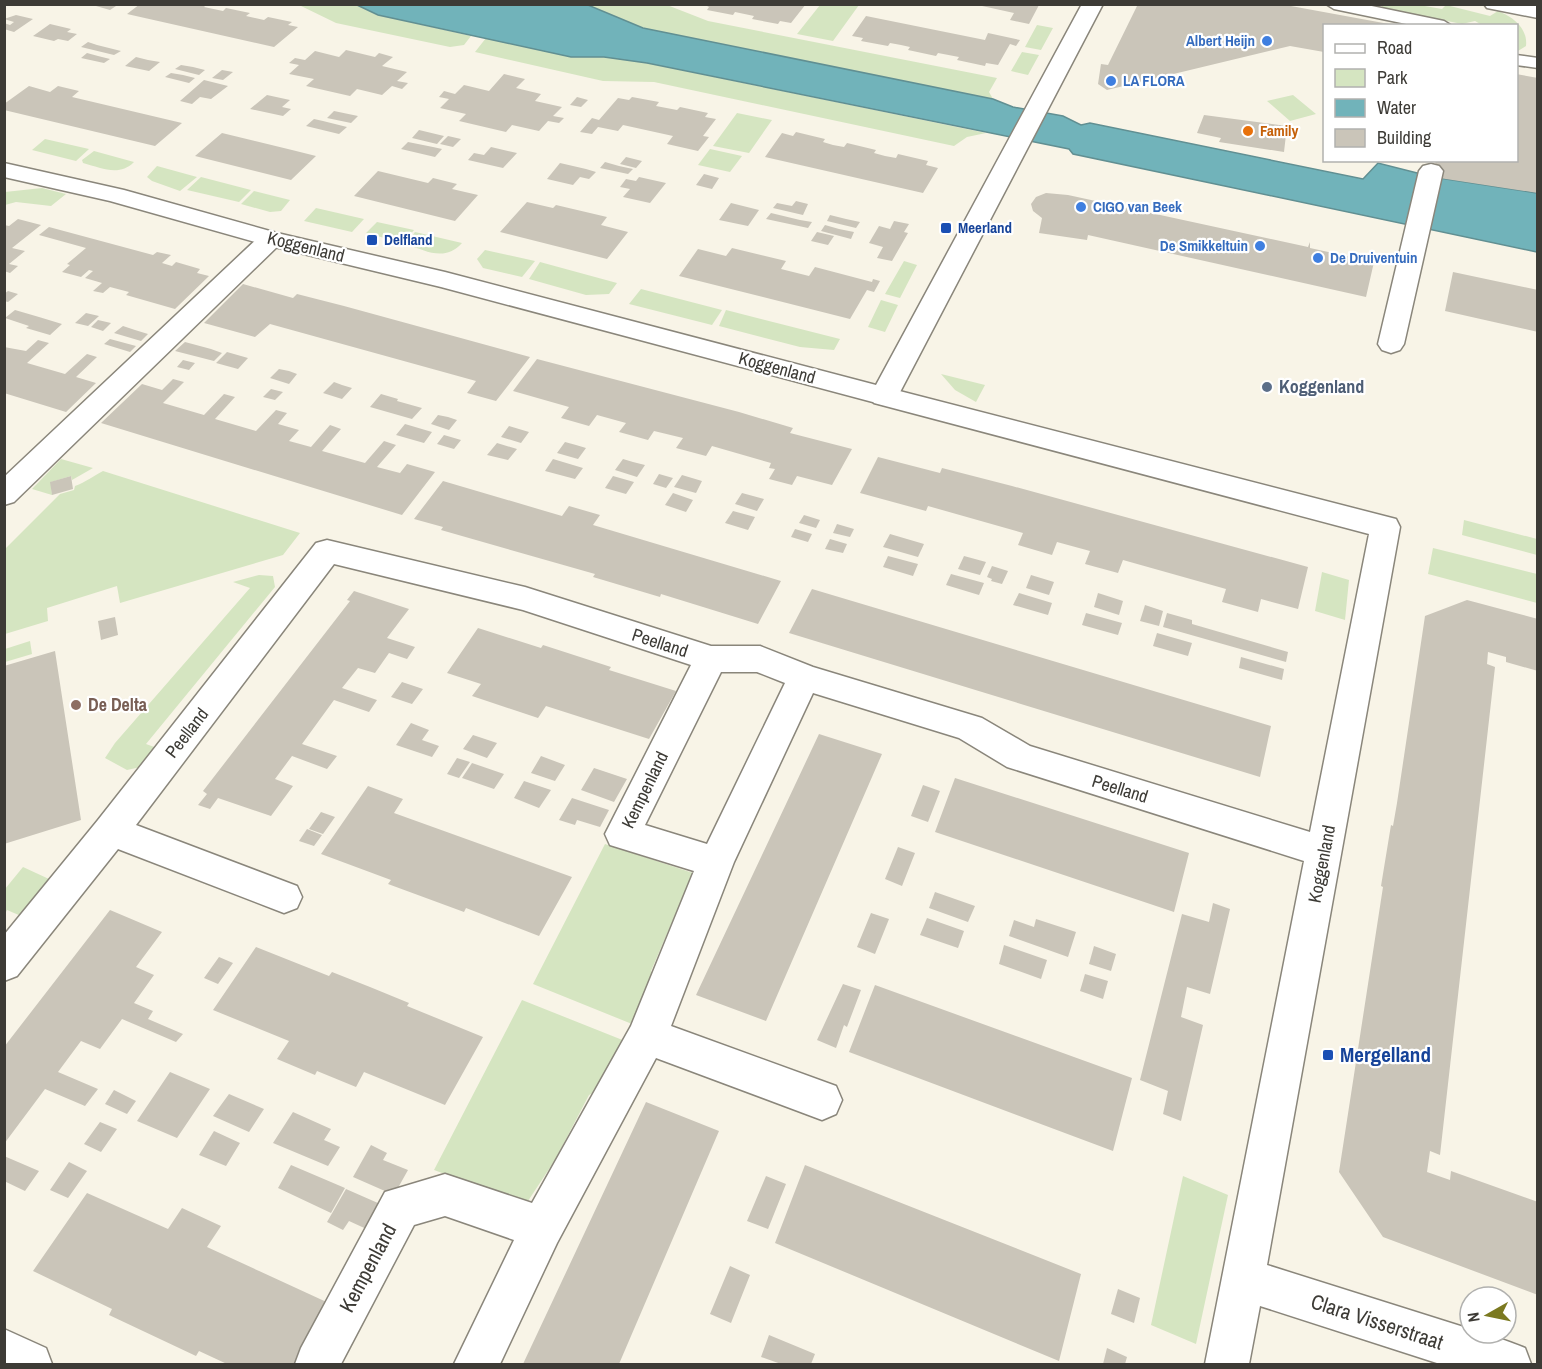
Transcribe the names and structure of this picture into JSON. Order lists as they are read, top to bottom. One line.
{"streets":{"street":["Koggenland","Peelland","Kempenland","Clara Visserstraat"]},"crossings":[["Koggenland","Peelland"],["Koggenland","Clara Visserstraat"],["Peelland","Kempenland"]],"places":{"other":["Albert Heijn","LA FLORA","Family","CIGO van Beek","De Smikkeltuin","De Druiventuin","Koggenland","De Delta"],"transit":["Meerland","Delfland","Mergelland"]},"legend":["Road","Park","Water","Building"],"north":"left"}
